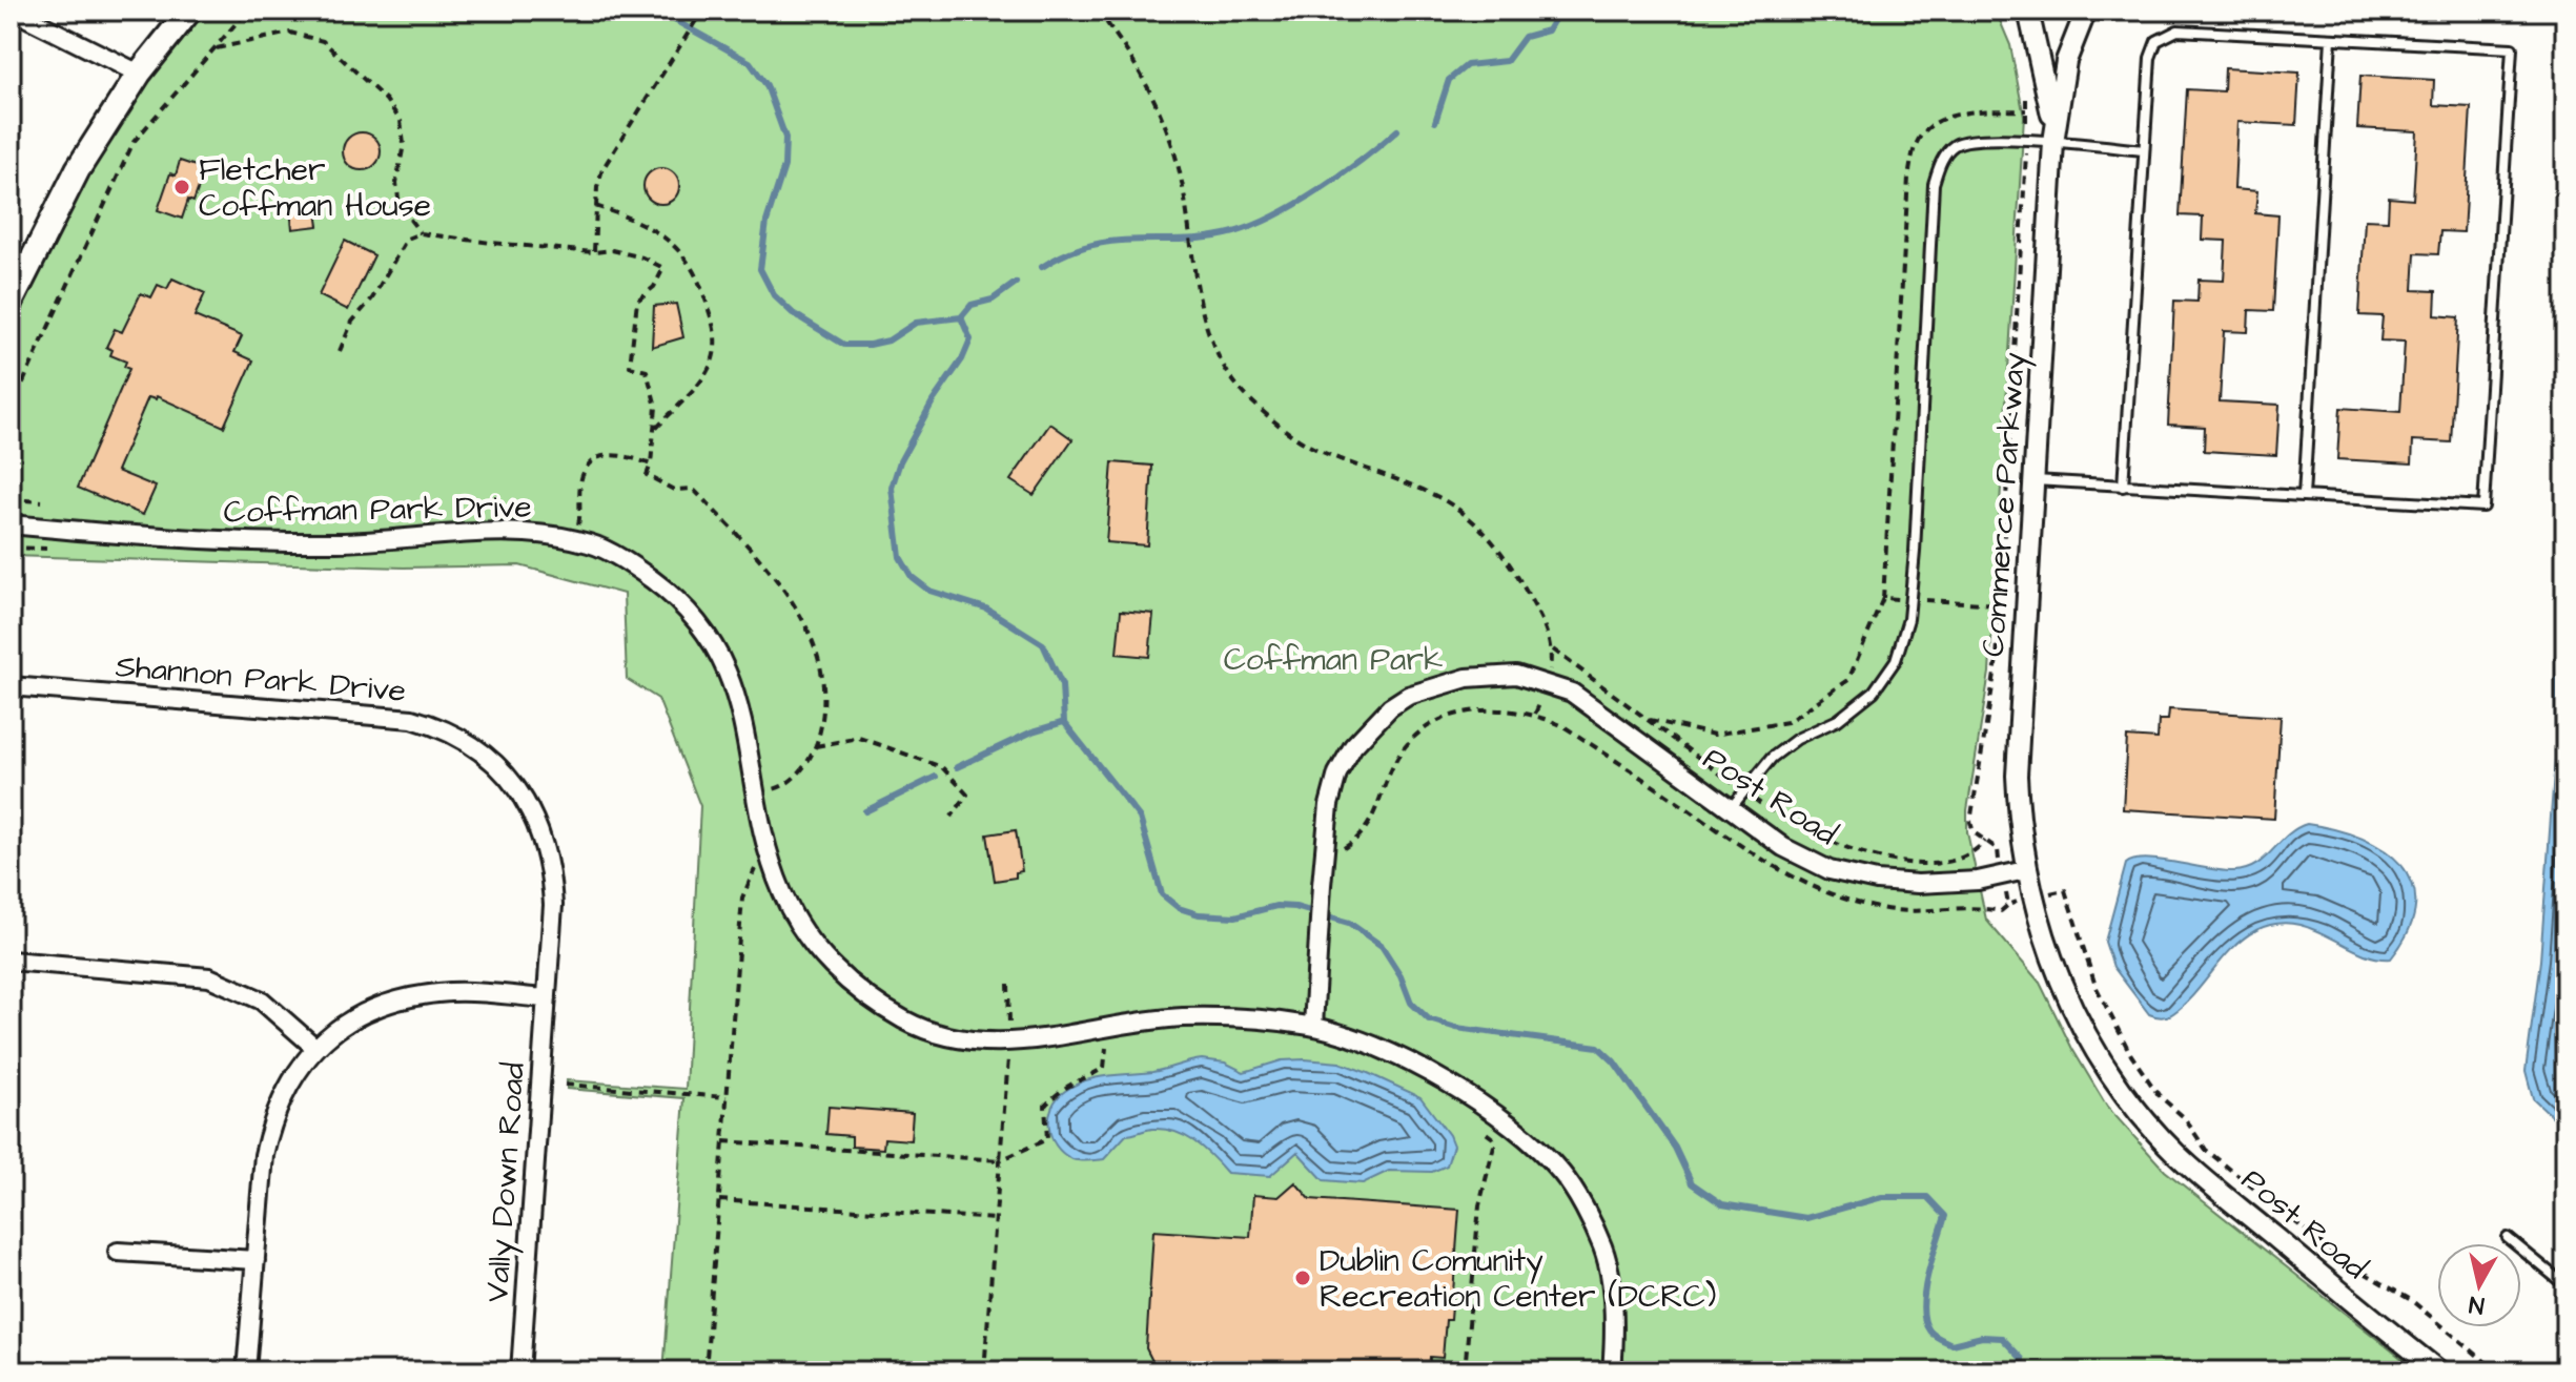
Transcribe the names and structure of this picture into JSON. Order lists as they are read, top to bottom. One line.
{"streets":{"street":["Commerce Parkway","Coffman Park Drive","Shannon Park Drive","Post Road","Vally Down Road"]},"crossings":[["Commerce Parkway","Post Road"],["Coffman Park Drive","Post Road"],["Shannon Park Drive","Vally Down Road"]],"parks":["Coffman Park"],"places":["Fletcher Coffman House","Dublin Comunity Recreation Center (DCRC)"],"north":"bottom"}
